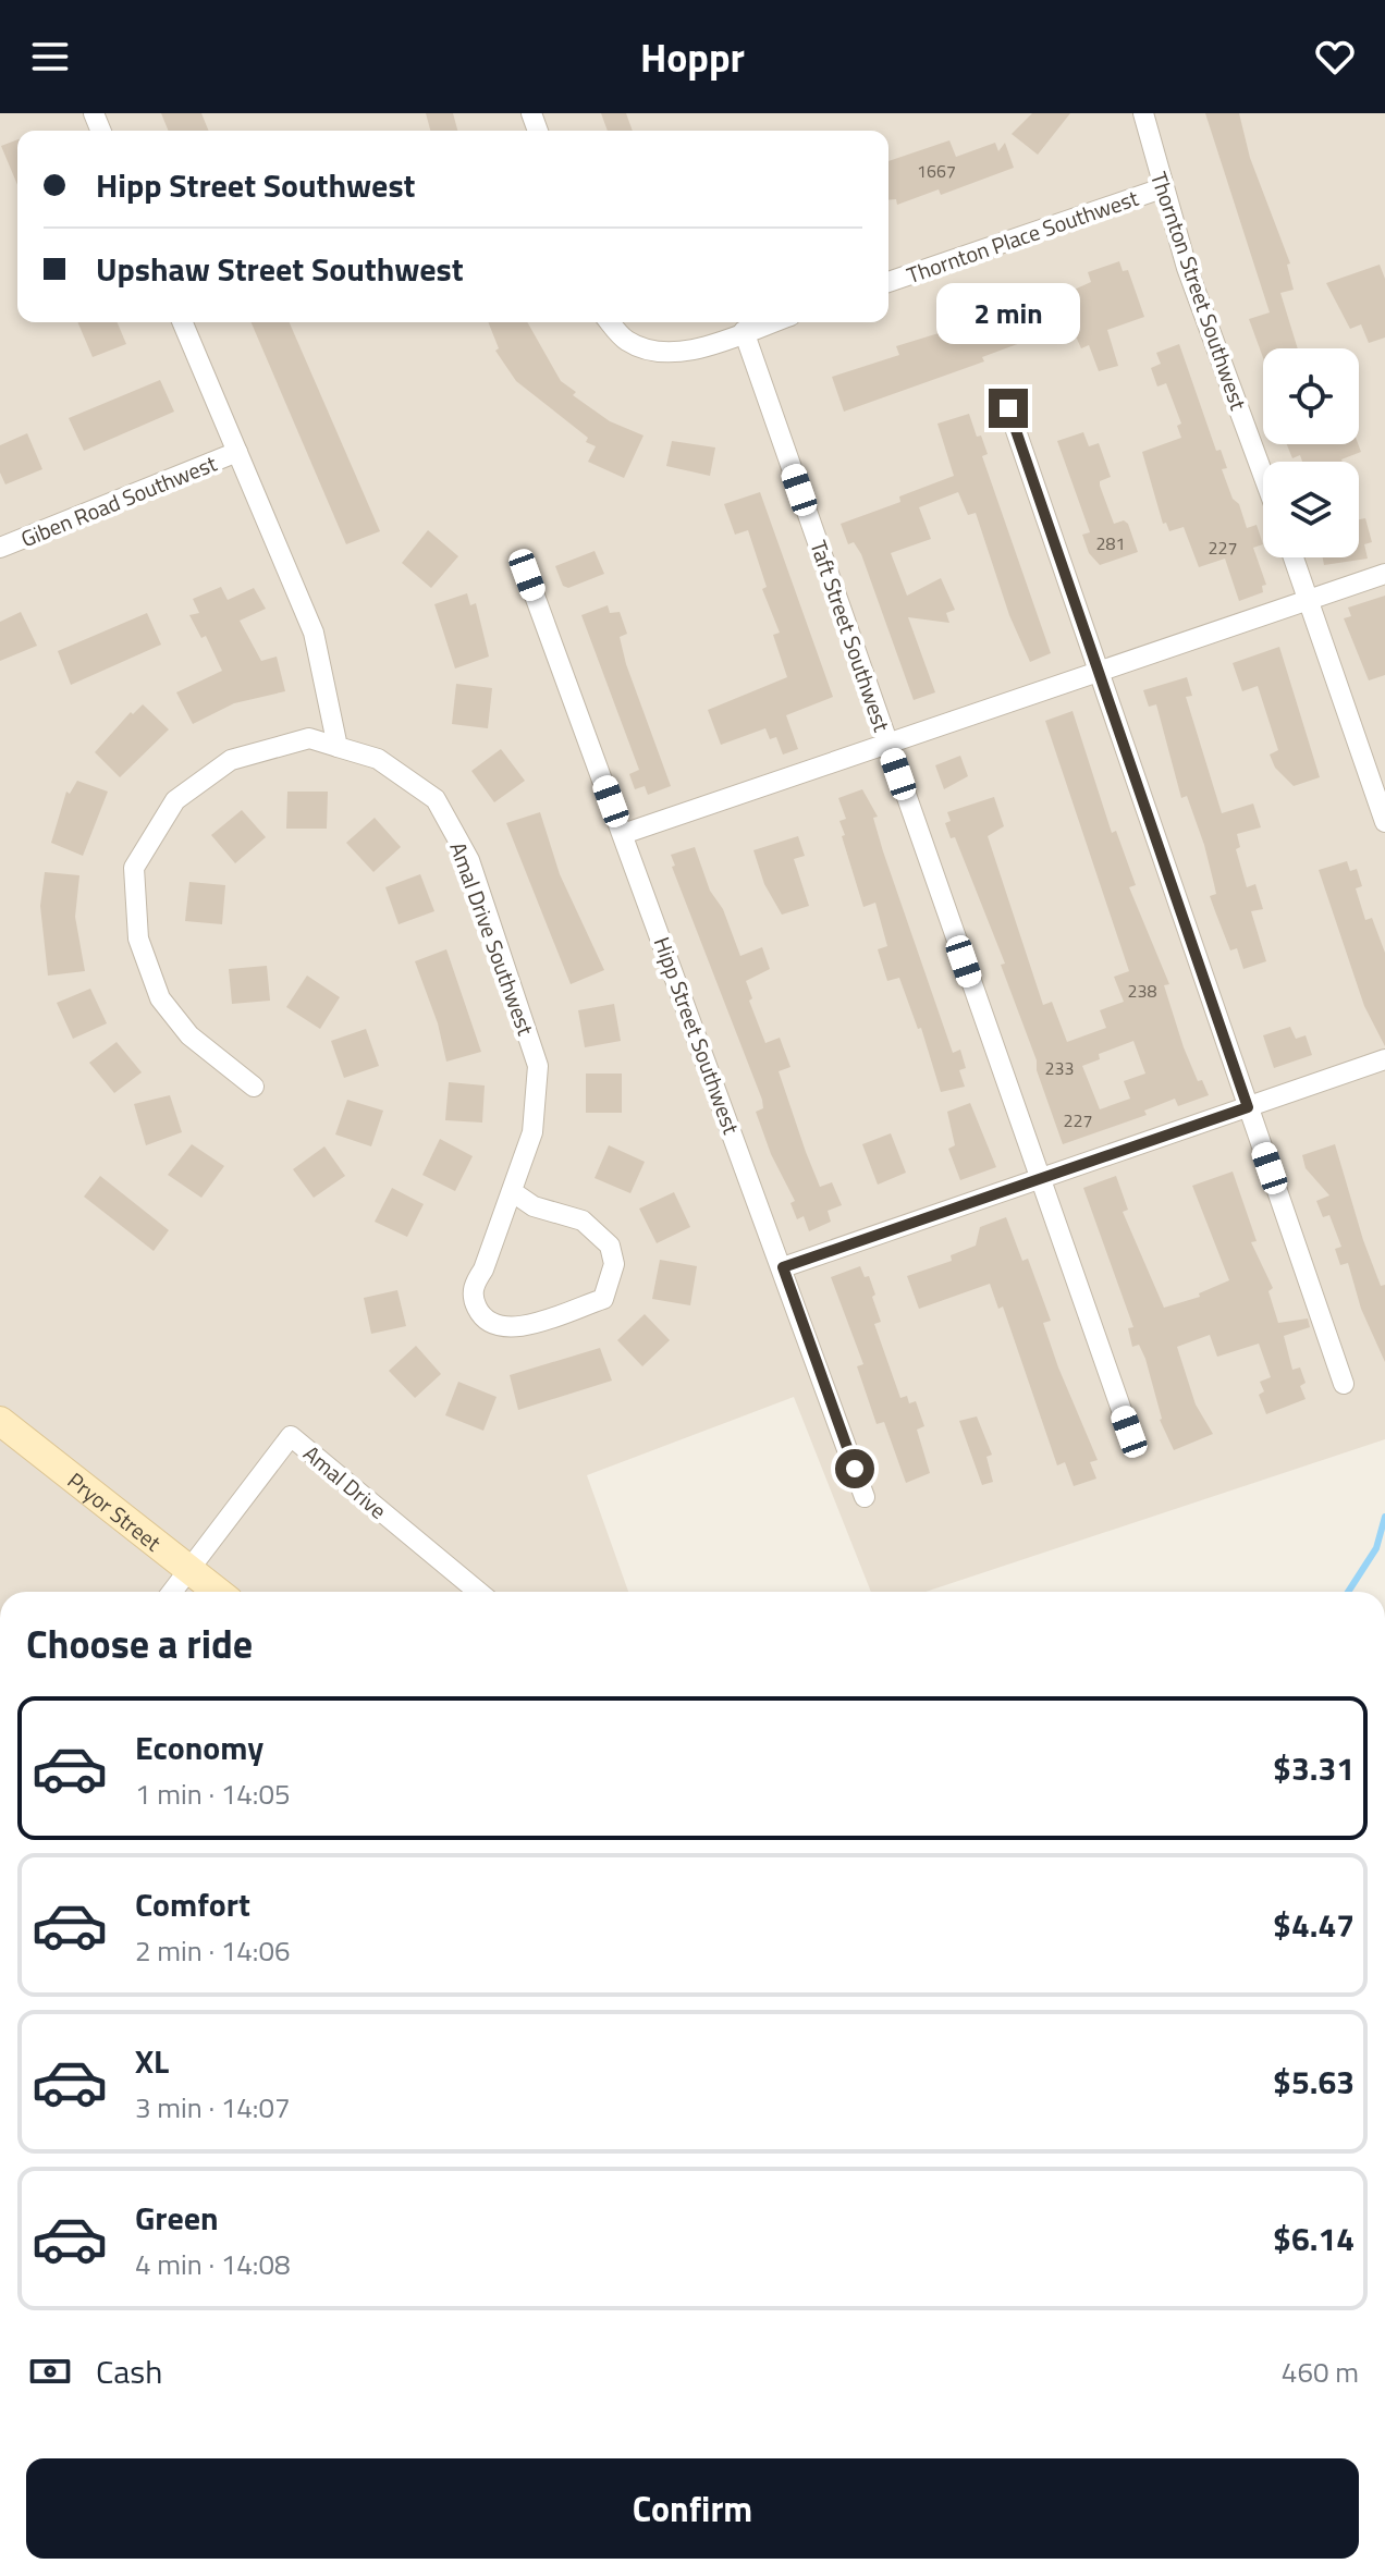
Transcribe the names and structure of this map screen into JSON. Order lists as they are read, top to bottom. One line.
{"streets":{"main road":["Pryor Street"],"street":["Thornton Place Southwest","Thornton Street Southwest","Giben Road Southwest","Taft Street Southwest","Amal Drive Southwest","Hipp Street Southwest","Amal Drive"]},"crossings":[["Thornton Place Southwest","Thornton Street Southwest"],["Amal Drive","Pryor Street"]],"house_numbers":["1667","281","227","238","233","227"],"page":{"header":"Hoppr","banner":["Hipp Street Southwest","Upshaw Street Southwest"],"bubble":"2 min","heading":"Choose a ride","list":[{"name":"Economy","note":"1 min · 14:05","value":"$3.31"},{"name":"Comfort","note":"2 min · 14:06","value":"$4.47"},{"name":"XL","note":"3 min · 14:07","value":"$5.63"},{"name":"Green","note":"4 min · 14:08","value":"$6.14"}],"pay":["Cash","460 m"],"buttons":"Confirm"}}
